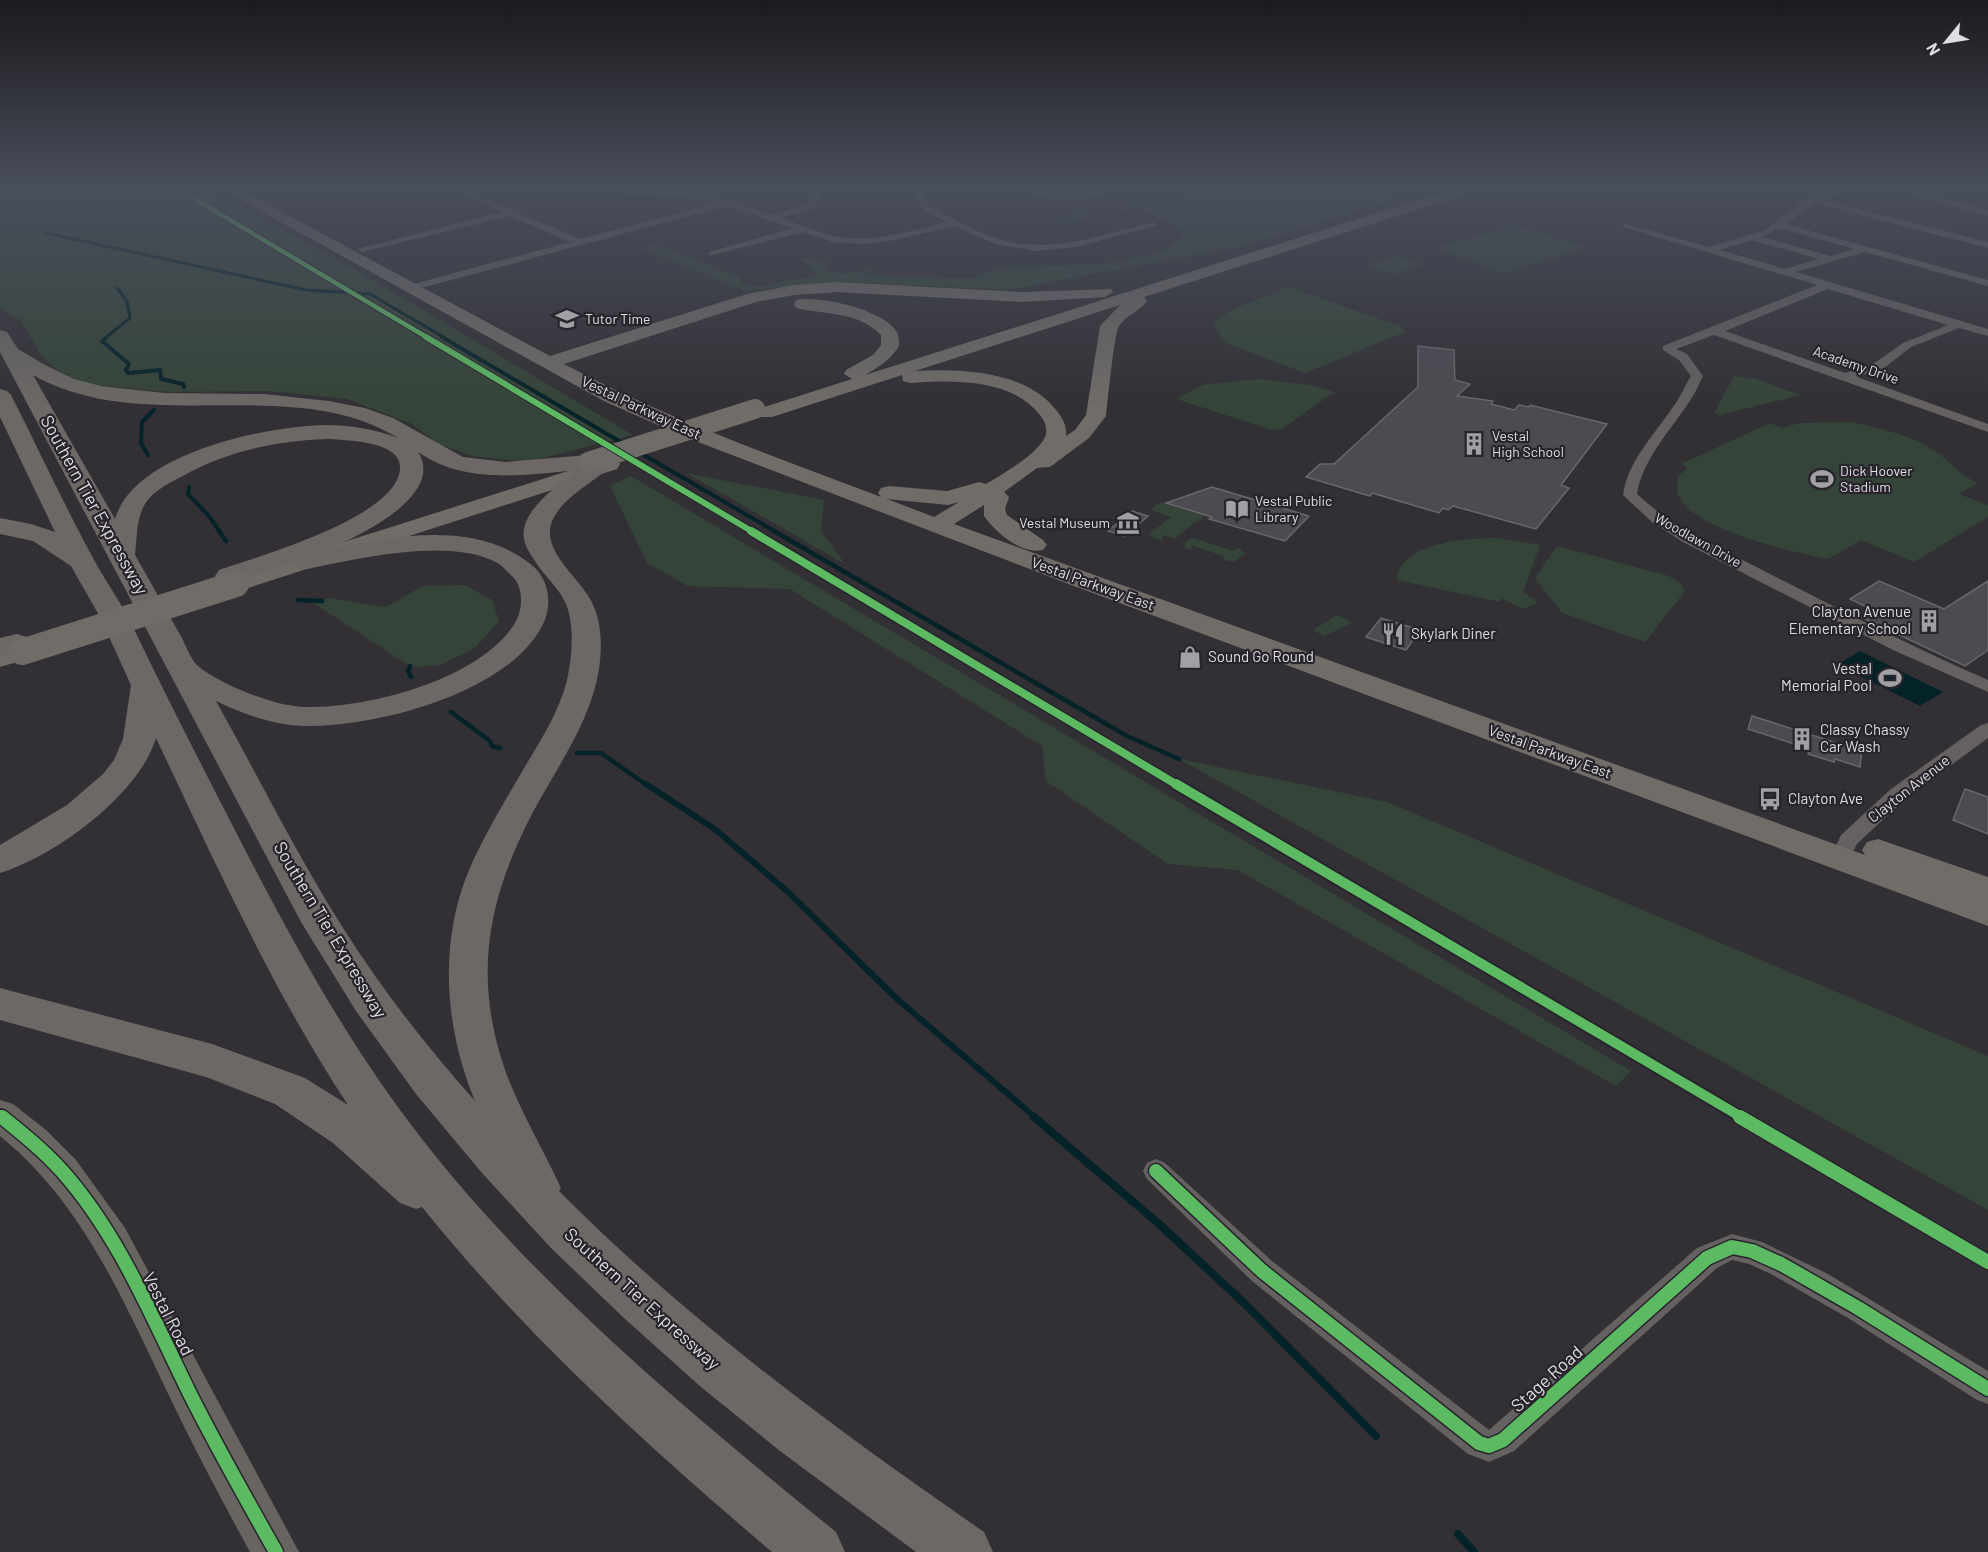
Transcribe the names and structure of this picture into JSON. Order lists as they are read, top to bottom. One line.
{"streets":{"highway":["Southern Tier Expressway"],"main road":["Vestal Parkway East"],"street":["Academy Drive","Woodlawn Drive","Clayton Avenue","Vestal Road","Stage Road"]},"crossings":[["Academy Drive","Woodlawn Drive"],["Vestal Parkway East","Clayton Avenue"]],"places":{"school or university":["Tutor Time"],"building":["Vestal High School","Clayton Avenue Elementary School","Classy Chassy Car Wash"],"sports":["Dick Hoover Stadium","Vestal Memorial Pool"],"library":["Vestal Public Library"],"museum":["Vestal Museum"],"restaurant":["Skylark Diner"],"shop":["Sound Go Round"],"bus stop":["Clayton Ave"]},"north":"bottom left"}
